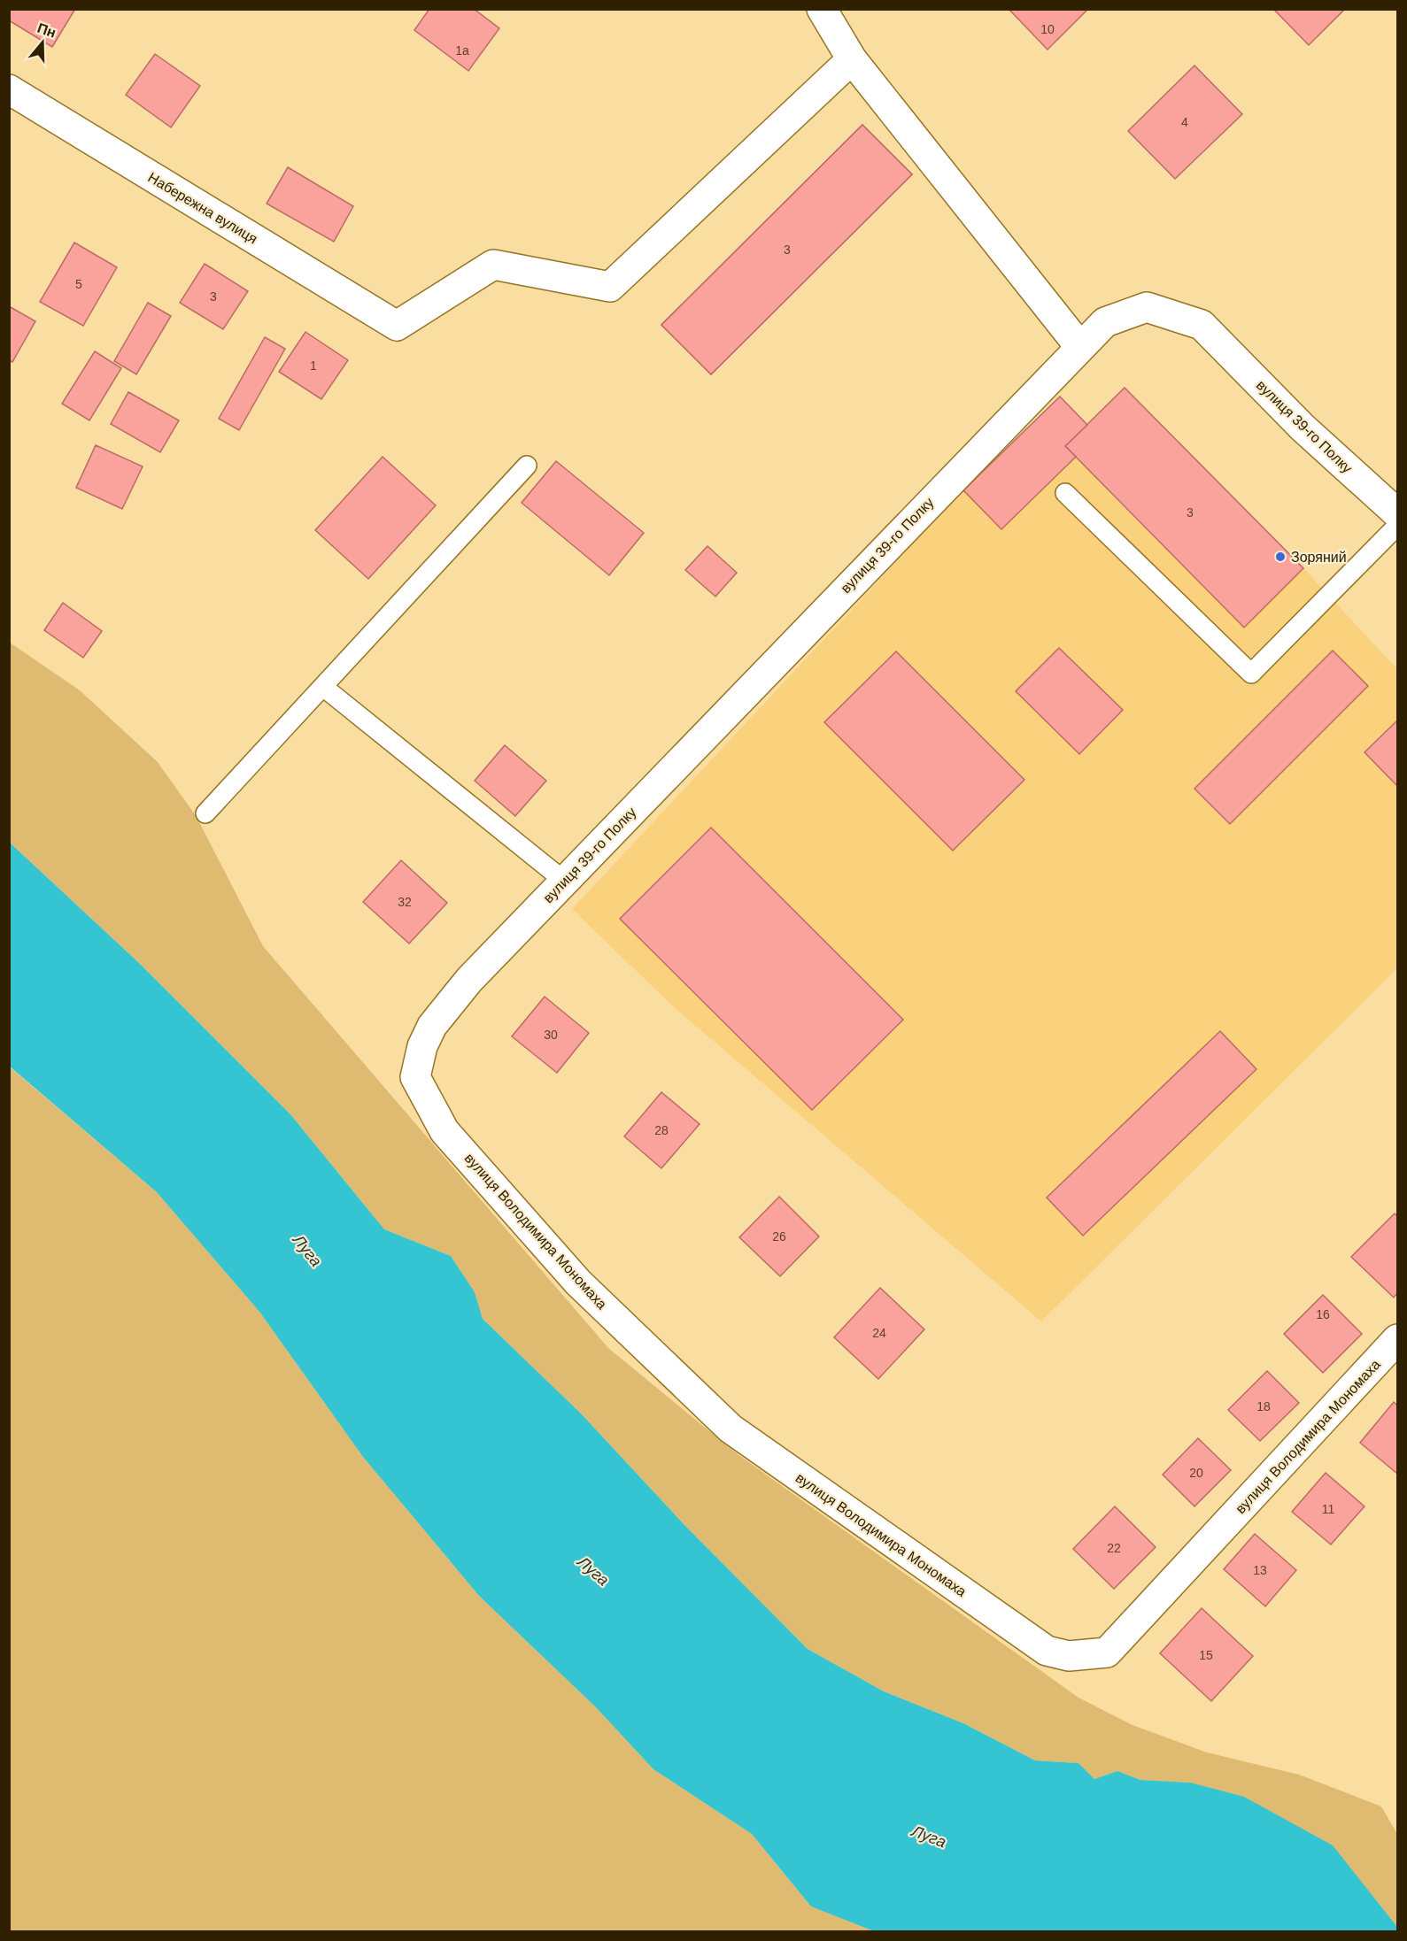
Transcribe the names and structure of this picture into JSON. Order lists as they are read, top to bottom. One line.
{"streets":{"street":["Набережна вулиця","вулиця 39-го Полку","вулиця Володимира Мономаха"]},"crossings":[["вулиця 39-го Полку","вулиця Володимира Мономаха"]],"water":["Луга"],"places":["Зоряний"],"house_numbers":["10","1а","4","3","5","3","1","3","32","30","28","26","16","24","18","20","11","22","13","15"],"north":"top"}
